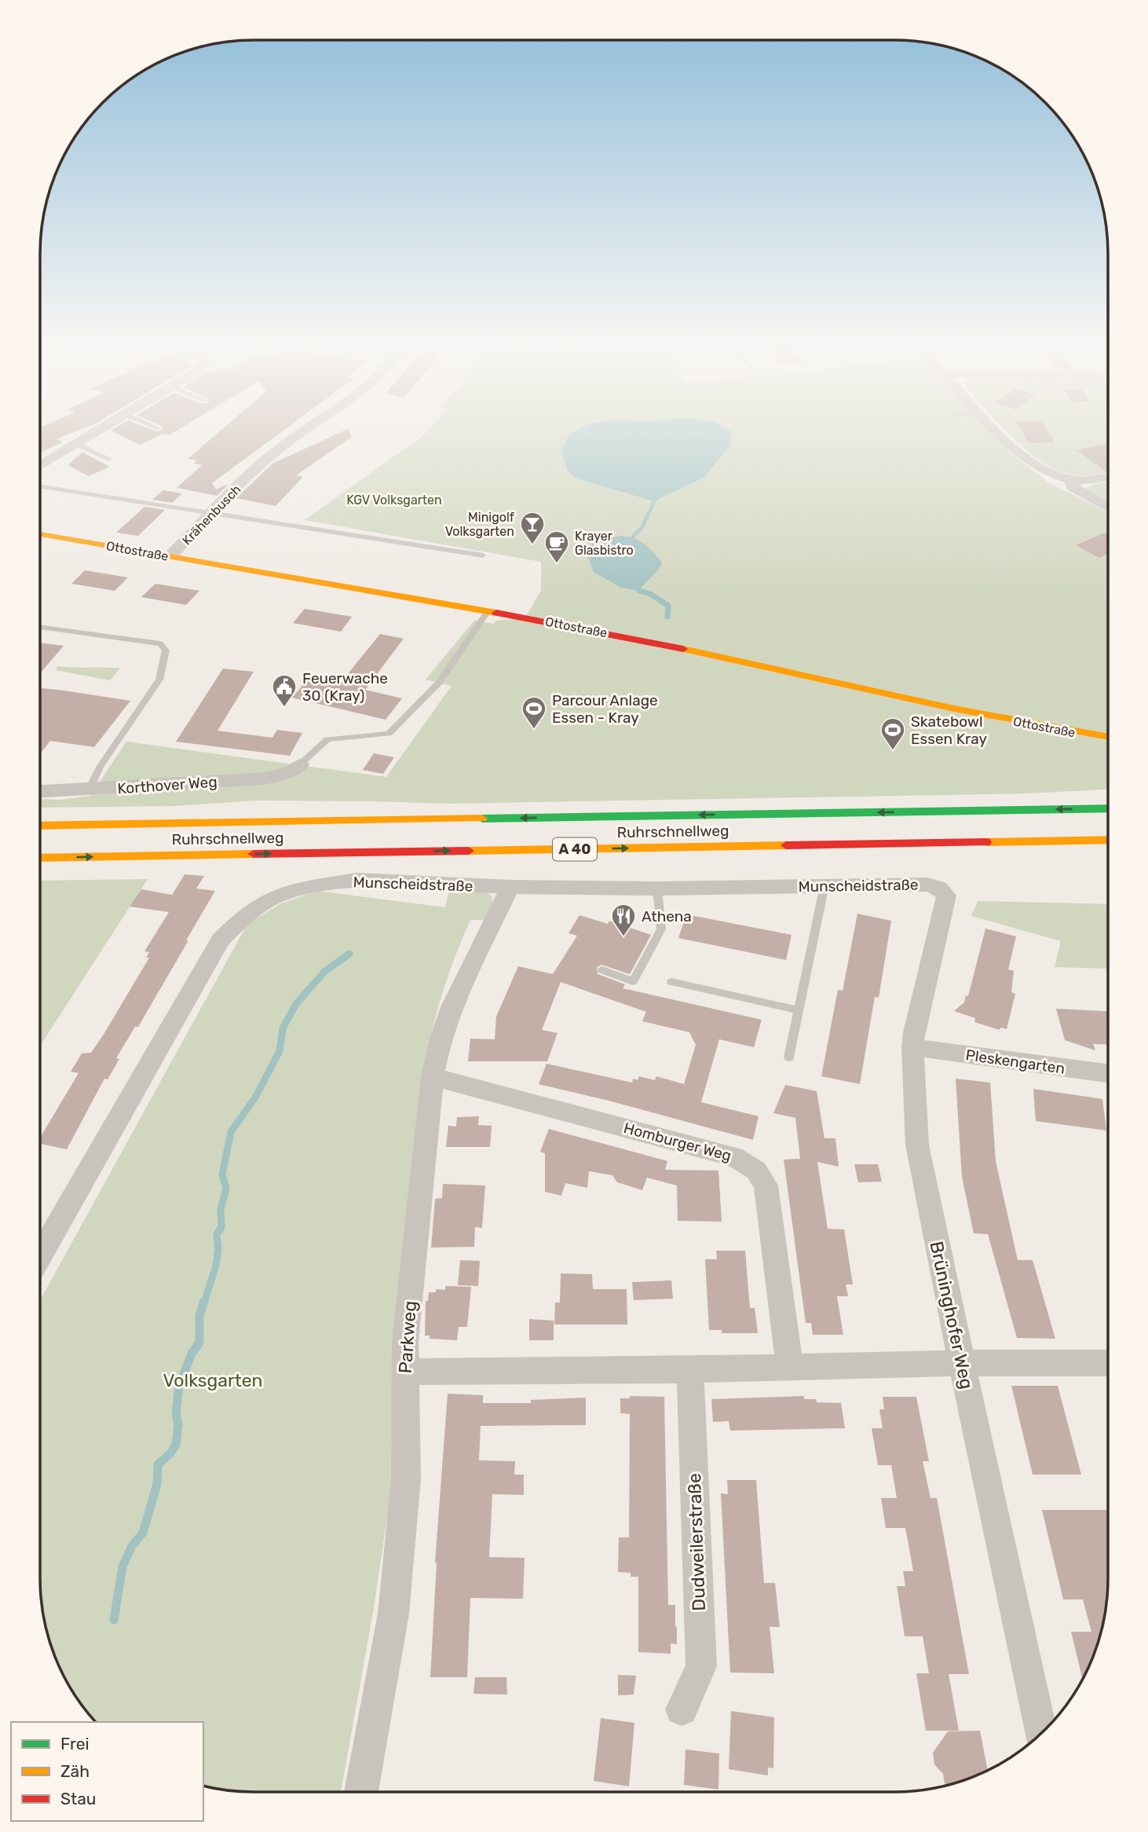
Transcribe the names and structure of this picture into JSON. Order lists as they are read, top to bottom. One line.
{"streets":{"main road":["Ottostraße","Ruhrschnellweg","A 40"],"street":["Krähenbusch","Korthover Weg","Munscheidstraße","Pleskengarten","Homburger Weg","Brüninghofer Weg","Parkweg","Dudweilerstraße"]},"crossings":[["Krähenbusch","Ottostraße"],["Munscheidstraße","Brüninghofer Weg"],["Munscheidstraße","Parkweg"],["Pleskengarten","Brüninghofer Weg"],["Homburger Weg","Parkweg"]],"parks":["KGV Volksgarten","Volksgarten"],"places":{"bar":["Minigolf Volksgarten"],"cafe":["Krayer Glasbistro"],"public building":["Feuerwache 30 (Kray)"],"sports":["Parcour Anlage Essen - Kray","Skatebowl Essen Kray"],"restaurant":["Athena"]},"legend":["Frei","Zäh","Stau"]}
